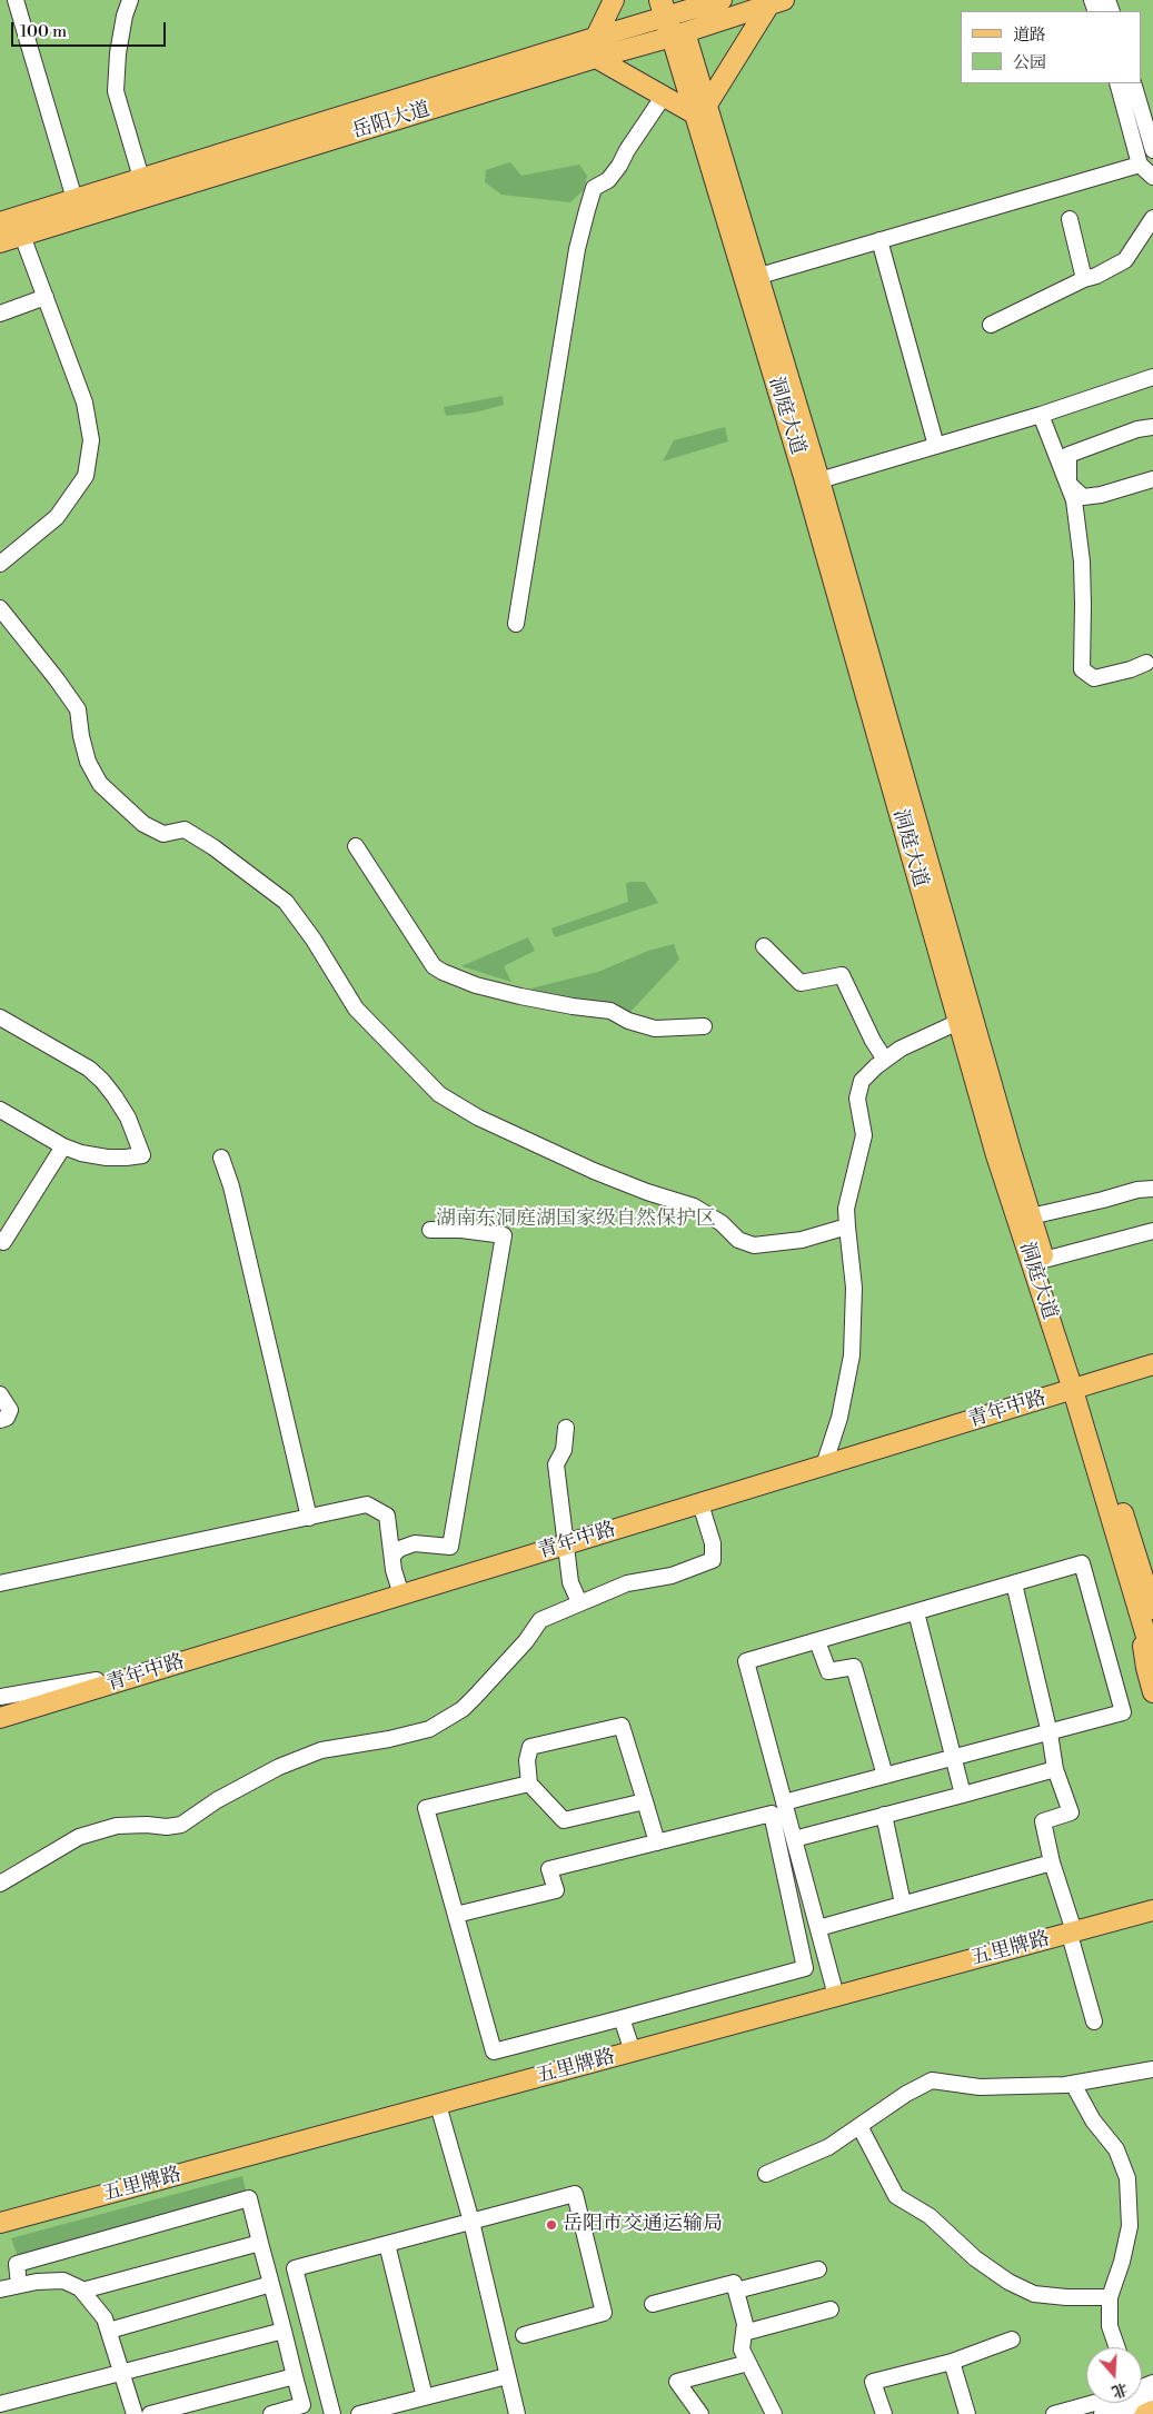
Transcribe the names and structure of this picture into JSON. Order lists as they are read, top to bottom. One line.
{"streets":{"main road":["岳阳大道","洞庭大道","青年中路","五里牌路"]},"crossings":[["岳阳大道","洞庭大道"],["洞庭大道","青年中路"]],"parks":["湖南东洞庭湖国家级自然保护区"],"places":["岳阳市交通运输局"],"legend":["道路","公园"],"scale_bar":"100 m","north":"bottom"}
